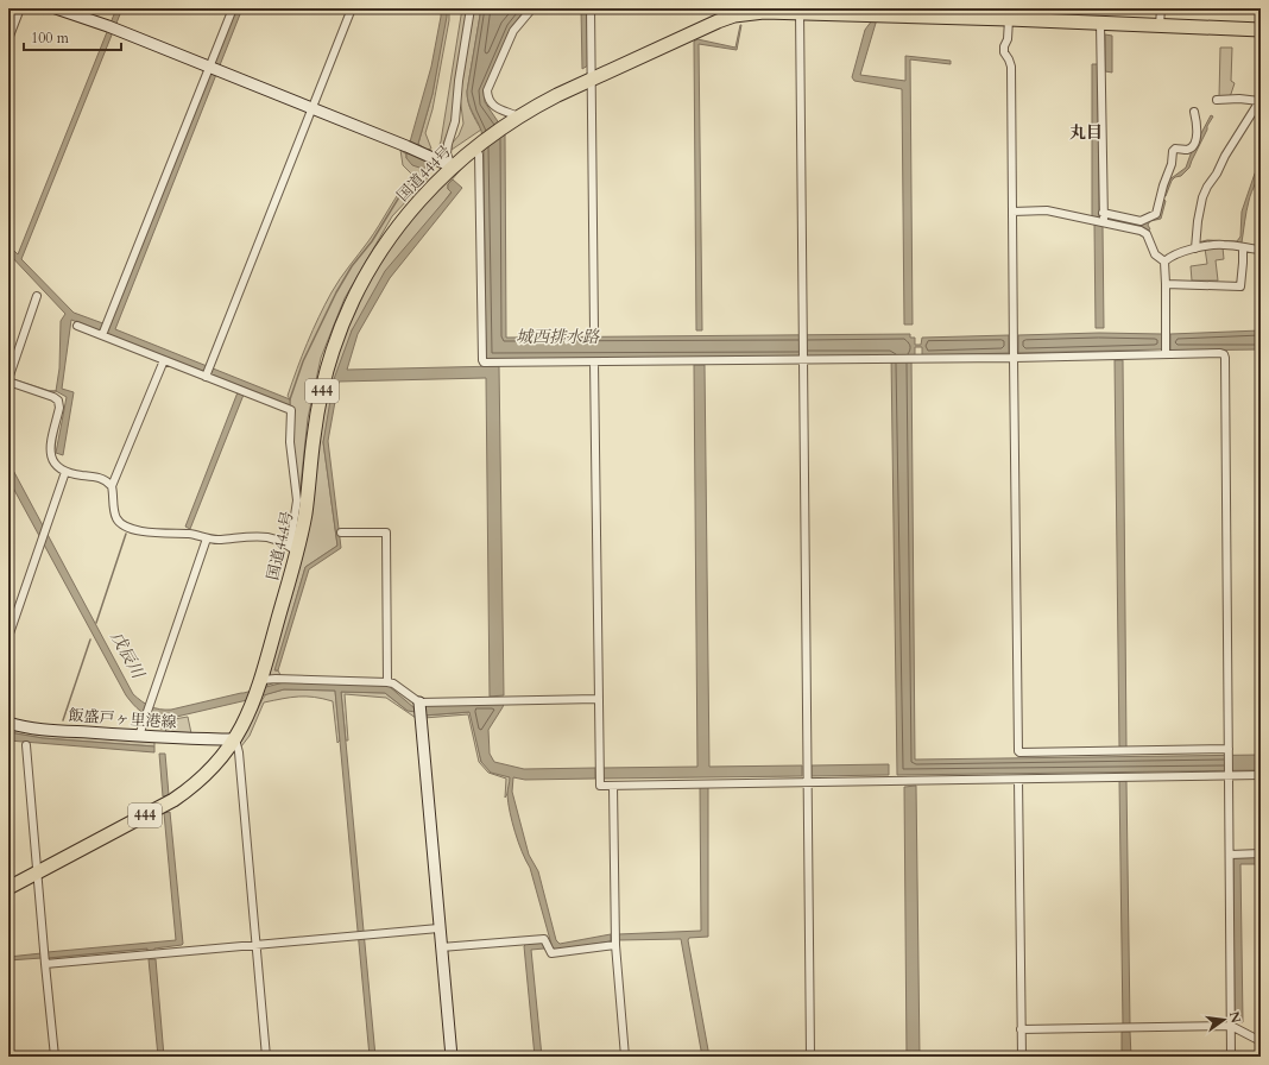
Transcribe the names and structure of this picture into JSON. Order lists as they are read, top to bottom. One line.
{"streets":{"highway":["国道444号","444"],"street":["飯盛戸ヶ里港線"]},"crossings":[["国道444号","飯盛戸ヶ里港線"]],"districts":["丸目"],"water":["城西排水路","戊辰川"],"scale_bar":"100 m","north":"right"}
